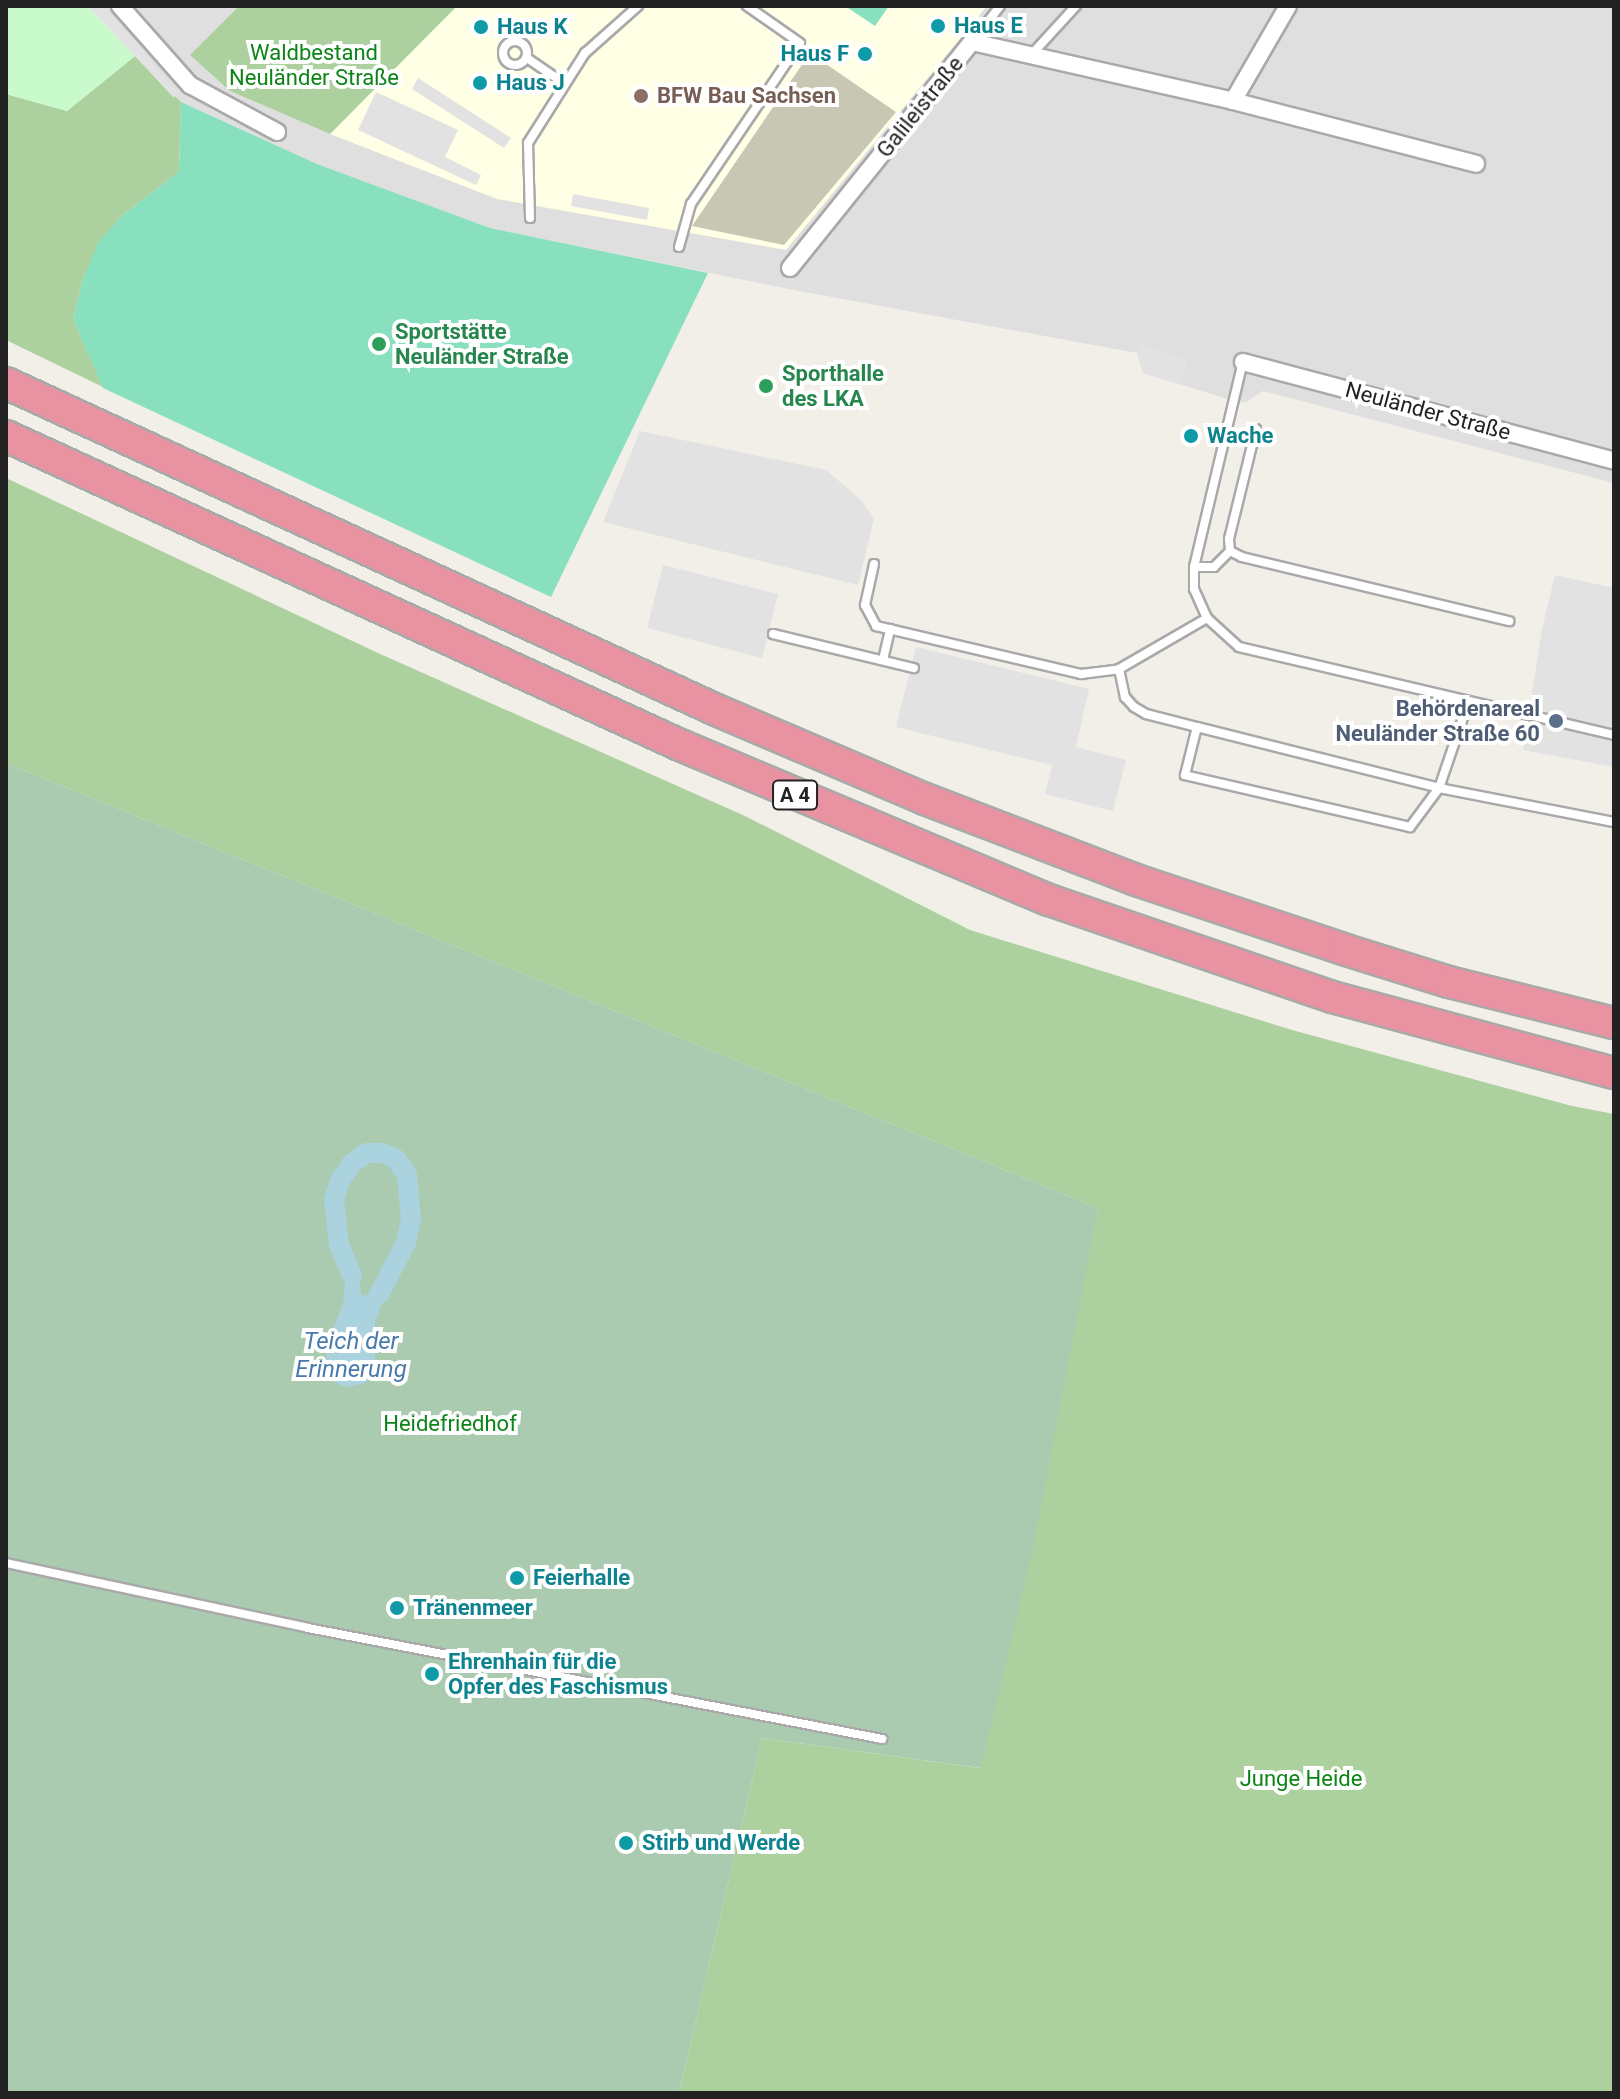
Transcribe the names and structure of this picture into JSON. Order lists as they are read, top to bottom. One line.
{"streets":{"highway":["A 4"],"street":["Galileistraße","Neuländer Straße"]},"water":["Teich der Erinnerung"],"parks":["Waldbestand Neuländer Straße","Heidefriedhof","Junge Heide"],"places":["Haus E","Haus K","Haus F","Haus J","BFW Bau Sachsen","Sportstätte Neuländer Straße","Sporthalle des LKA","Wache","Behördenareal Neuländer Straße 60","Feierhalle","Tränenmeer","Ehrenhain für die Opfer des Faschismus","Stirb und Werde"]}
